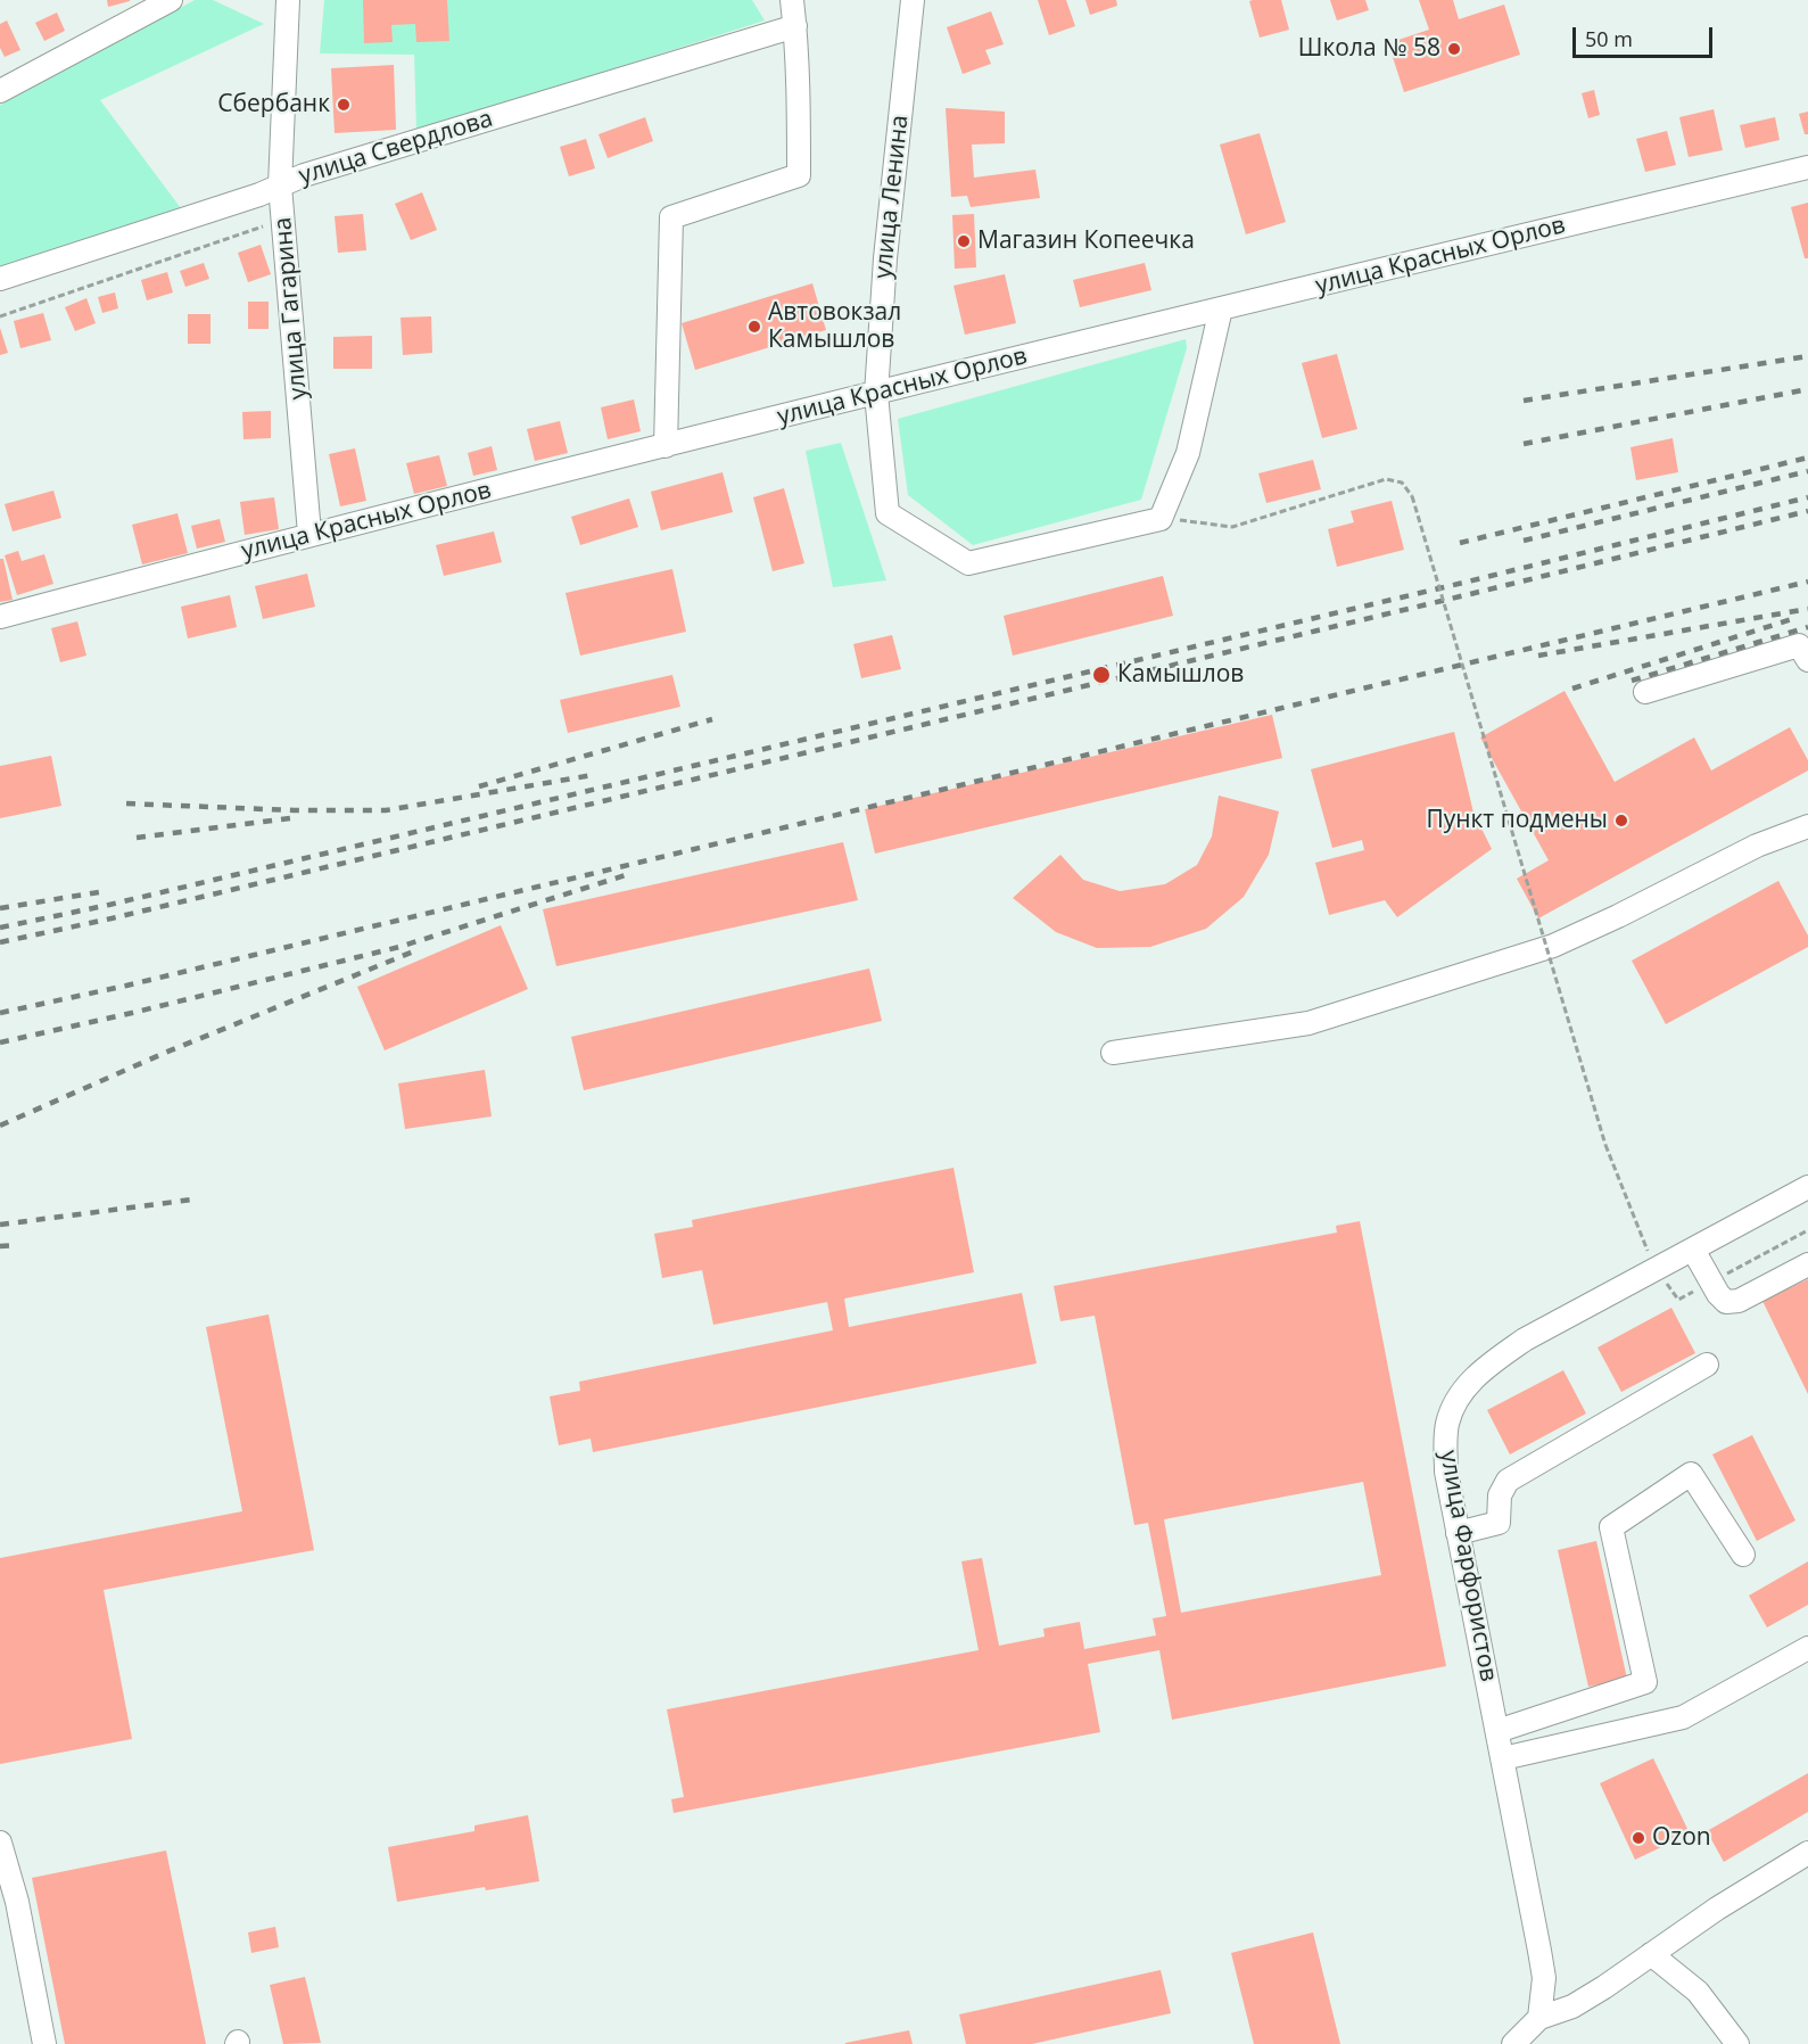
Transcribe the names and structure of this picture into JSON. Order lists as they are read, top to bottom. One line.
{"streets":{"street":["улица Свердлова","улица Ленина","улица Красных Орлов","улица Гагарина","улица Фарфористов"]},"crossings":[["улица Свердлова","улица Гагарина"],["улица Ленина","улица Красных Орлов"],["улица Красных Орлов","улица Гагарина"]],"places":["Школа № 58","Сбербанк","Магазин Копеечка","Автовокзал Камышлов","Камышлов","Пункт подмены","Ozon"],"scale_bar":"50 m"}
